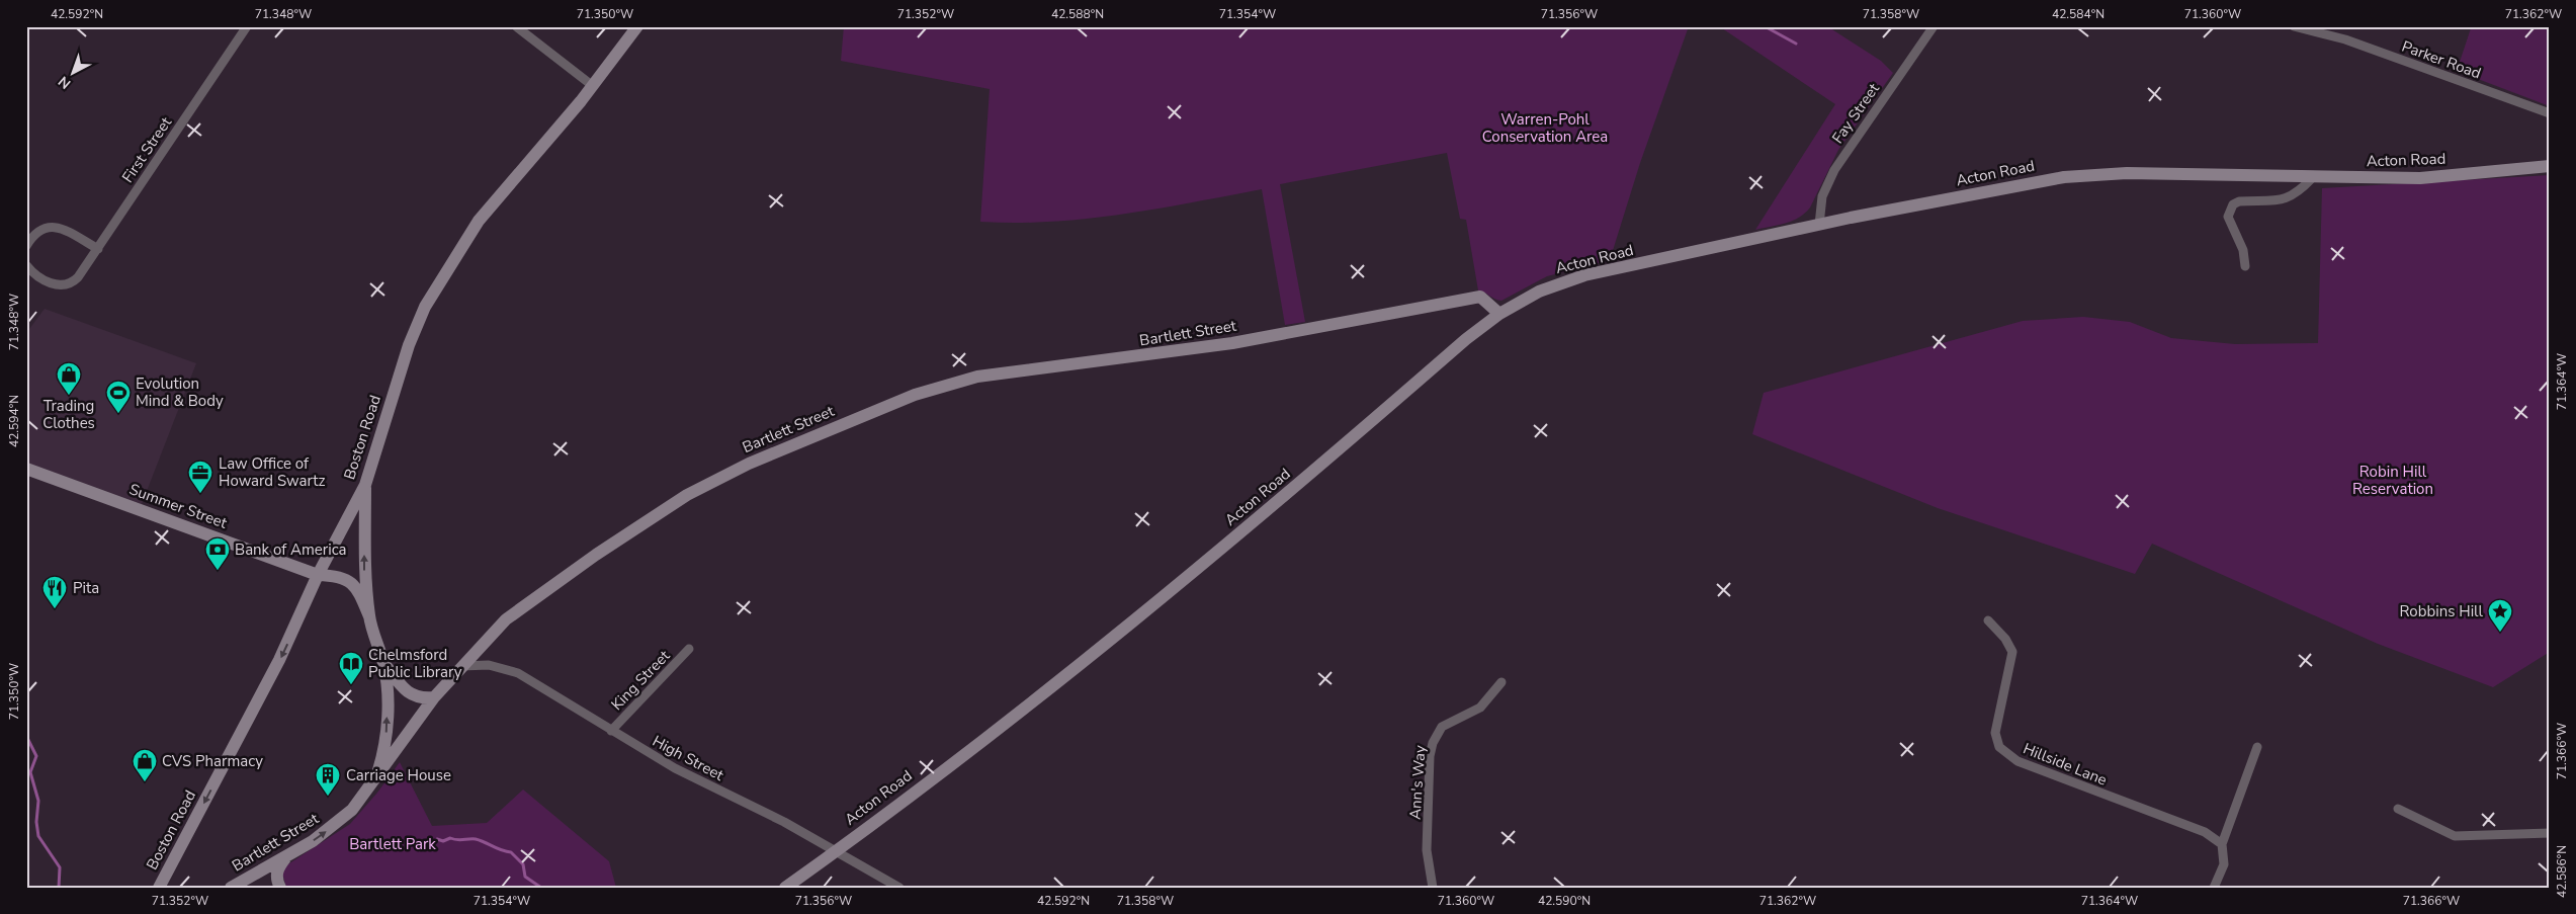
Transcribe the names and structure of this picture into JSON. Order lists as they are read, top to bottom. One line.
{"streets":{"main road":["Acton Road","Bartlett Street","Boston Road","Summer Street"],"street":["Parker Road","Fay Street","First Street","King Street","High Street","Hillside Lane","Ann's Way"]},"crossings":[["Fay Street","Acton Road"],["Acton Road","Bartlett Street"],["Acton Road","High Street"],["Bartlett Street","High Street"],["Boston Road","Summer Street"],["King Street","High Street"]],"parks":["Warren-Pohl Conservation Area","Robin Hill Reservation","Bartlett Park"],"places":{"shop":["Trading Clothes","CVS Pharmacy"],"sports":["Evolution Mind & Body"],"office":["Law Office of Howard Swartz"],"bank":["Bank of America"],"restaurant":["Pita"],"place":["Robbins Hill"],"library":["Chelmsford Public Library"],"building":["Carriage House"]},"north":"bottom left","coordinates":["42.592°N","71.348°W","71.350°W","71.352°W","42.588°N","71.354°W","71.356°W","71.358°W","42.584°N","71.360°W","71.362°W","71.364°W","42.594°N","71.366°W","42.586°N","42.590°N"]}
